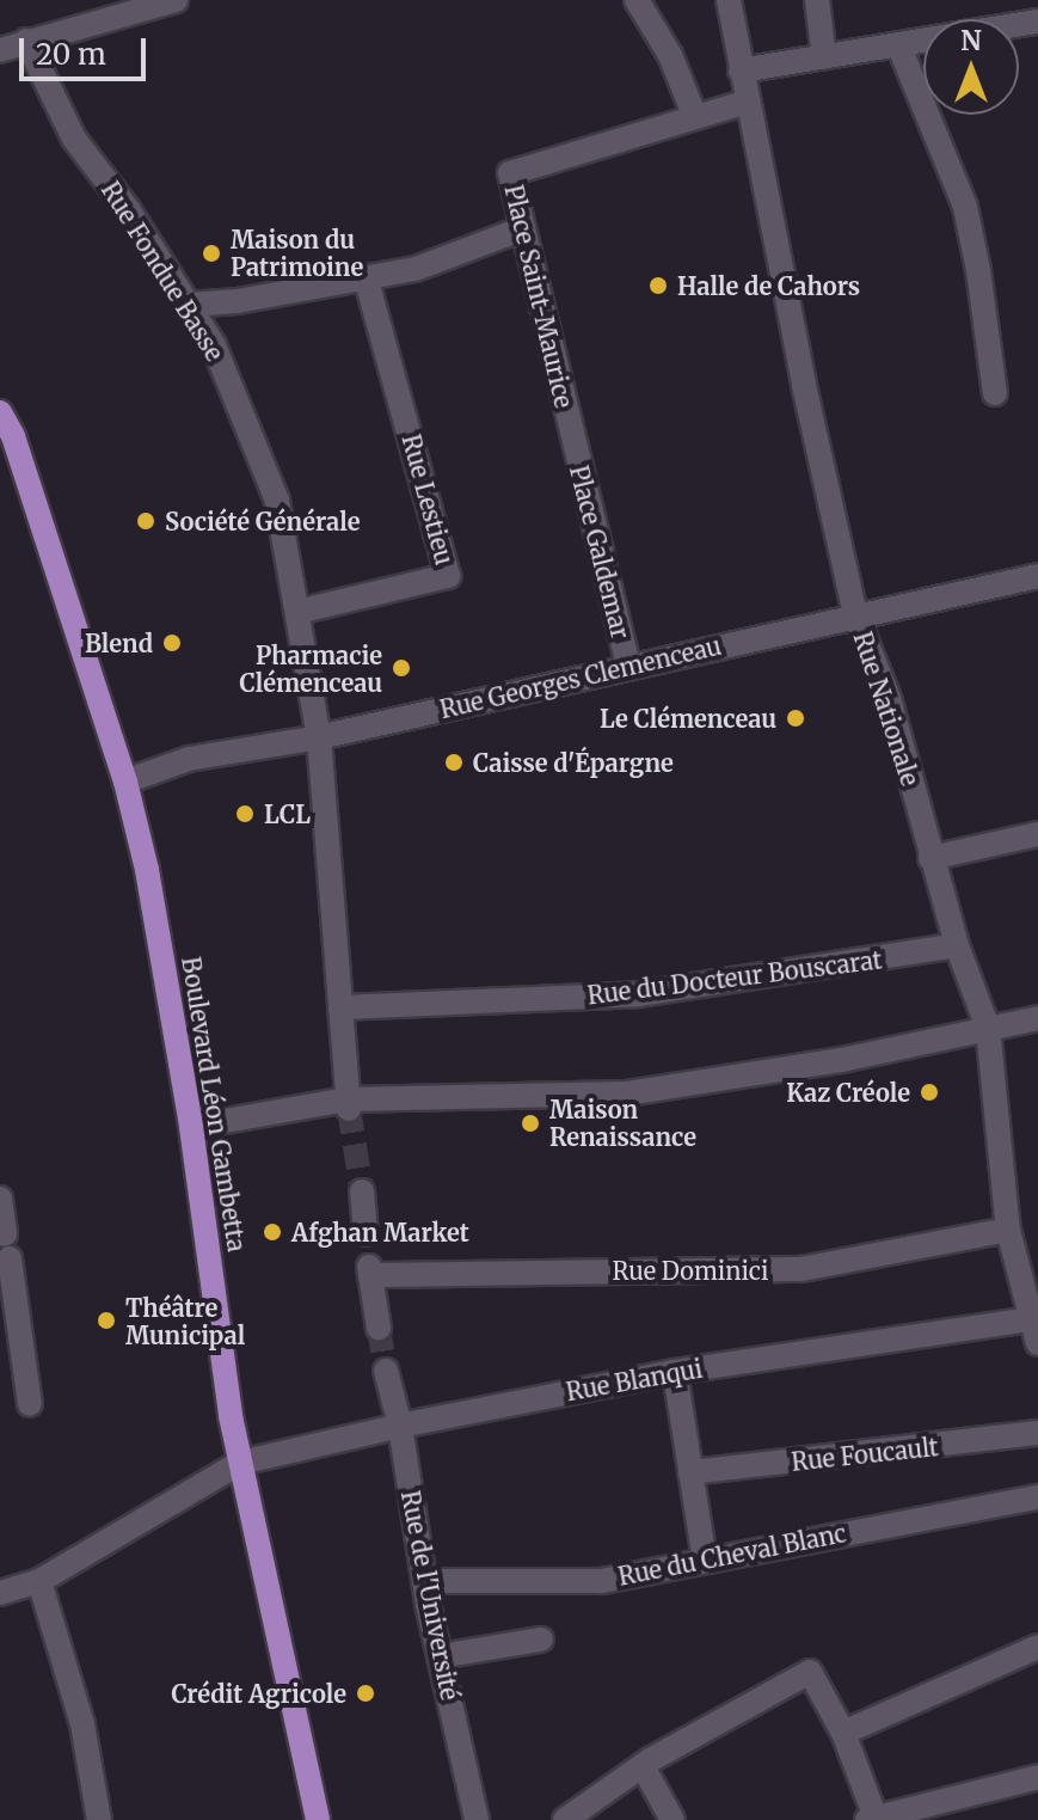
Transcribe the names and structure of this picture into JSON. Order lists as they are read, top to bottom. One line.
{"streets":{"main road":["Boulevard Léon Gambetta"],"street":["Rue Fondue Basse","Place Saint-Maurice","Rue Lestieu","Place Galdemar","Rue Georges Clemenceau","Rue Nationale","Rue du Docteur Bouscarat","Rue Dominici","Rue Blanqui","Rue Foucault","Rue du Cheval Blanc","Rue de l'Université"]},"crossings":[["Rue Fondue Basse","Rue Lestieu"],["Rue Fondue Basse","Rue Georges Clemenceau"],["Place Saint-Maurice","Place Galdemar"],["Place Saint-Maurice","Rue Nationale"],["Place Galdemar","Rue Georges Clemenceau"],["Rue Georges Clemenceau","Rue Nationale"],["Rue Georges Clemenceau","Boulevard Léon Gambetta"],["Rue Nationale","Rue du Docteur Bouscarat"],["Rue Nationale","Rue Dominici"],["Rue Nationale","Rue Blanqui"],["Boulevard Léon Gambetta","Rue Blanqui"],["Rue Blanqui","Rue de l'Université"],["Rue du Cheval Blanc","Rue de l'Université"]],"places":["Maison du Patrimoine","Halle de Cahors","Société Générale","Blend","Pharmacie Clémenceau","Le Clémenceau","Caisse d'Épargne","LCL","Kaz Créole","Maison Renaissance","Afghan Market","Théâtre Municipal","Crédit Agricole"],"scale_bar":"20 m","north":"top"}
